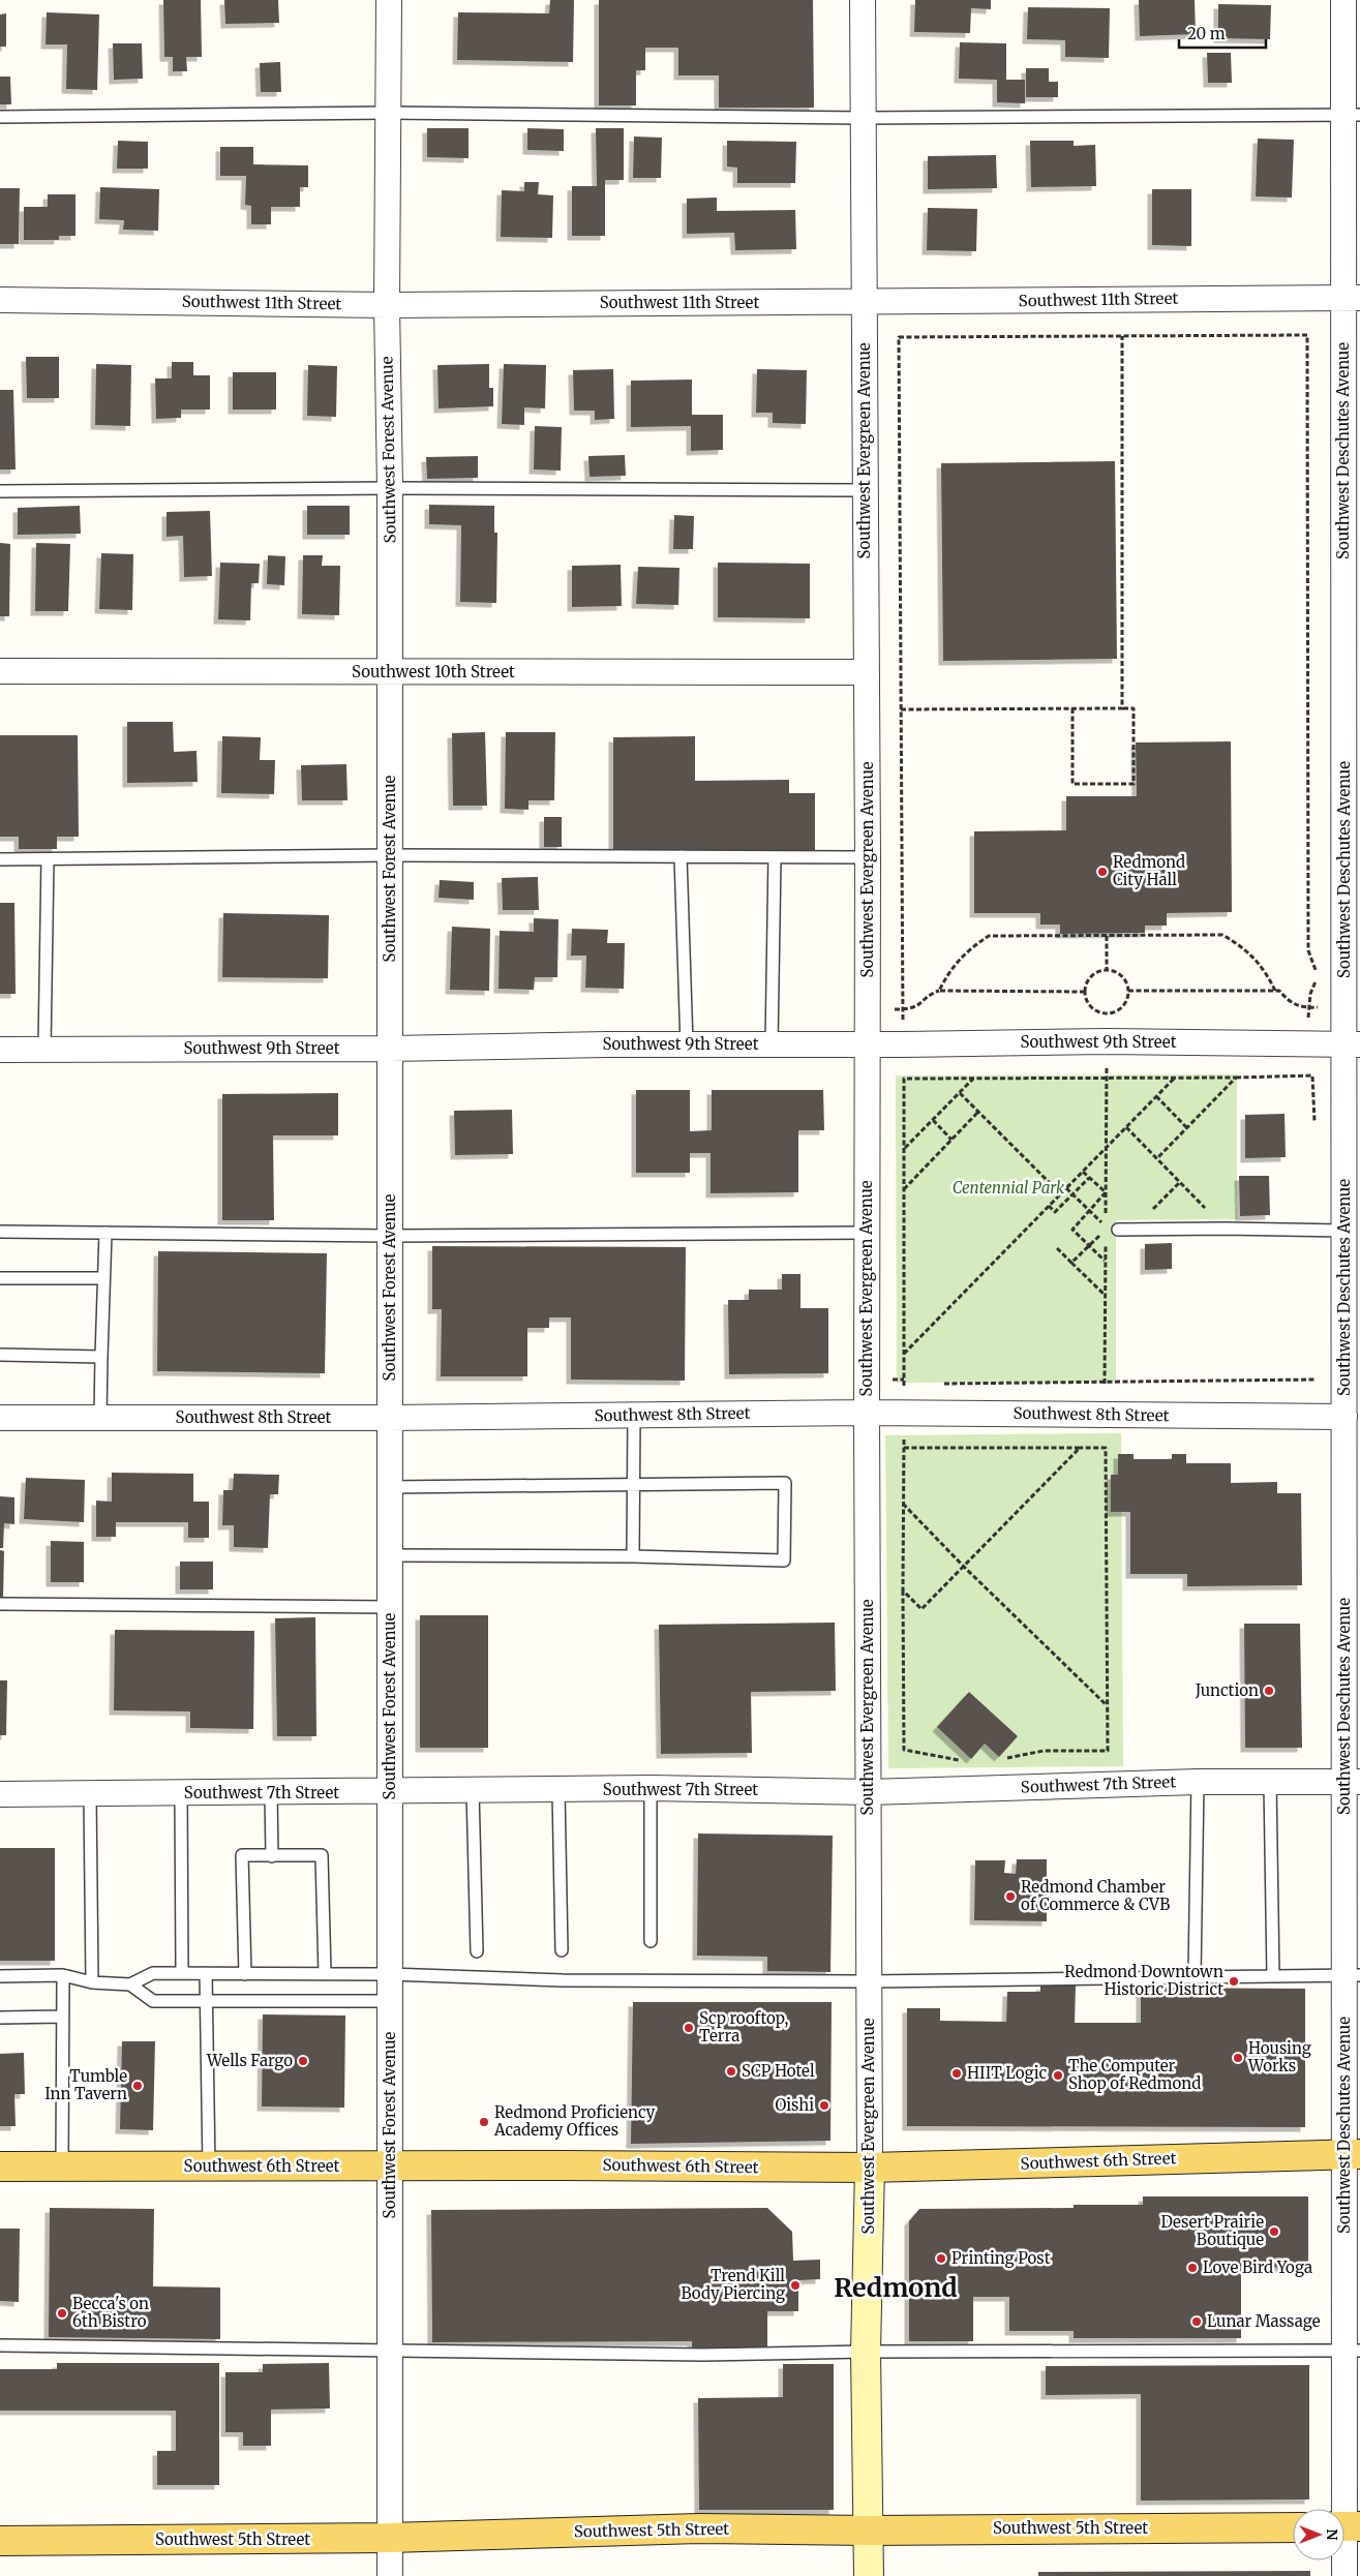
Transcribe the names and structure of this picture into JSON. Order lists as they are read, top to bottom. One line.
{"streets":{"main road":["Southwest Evergreen Avenue","Southwest 6th Street","Southwest 5th Street"],"street":["Southwest 11th Street","Southwest Forest Avenue","Southwest Deschutes Avenue","Southwest 10th Street","Southwest 9th Street","Southwest 8th Street","Southwest 7th Street"]},"crossings":[["Southwest 11th Street","Southwest Forest Avenue"],["Southwest 11th Street","Southwest Evergreen Avenue"],["Southwest 11th Street","Southwest Deschutes Avenue"],["Southwest Forest Avenue","Southwest 10th Street"],["Southwest Forest Avenue","Southwest 9th Street"],["Southwest Forest Avenue","Southwest 8th Street"],["Southwest Forest Avenue","Southwest 7th Street"],["Southwest Forest Avenue","Southwest 6th Street"],["Southwest Forest Avenue","Southwest 5th Street"],["Southwest Evergreen Avenue","Southwest 10th Street"],["Southwest Evergreen Avenue","Southwest 9th Street"],["Southwest Evergreen Avenue","Southwest 8th Street"],["Southwest Evergreen Avenue","Southwest 7th Street"],["Southwest Evergreen Avenue","Southwest 6th Street"],["Southwest Evergreen Avenue","Southwest 5th Street"],["Southwest Deschutes Avenue","Southwest 9th Street"],["Southwest Deschutes Avenue","Southwest 8th Street"],["Southwest Deschutes Avenue","Southwest 7th Street"],["Southwest Deschutes Avenue","Southwest 6th Street"]],"districts":["Redmond"],"parks":["Centennial Park"],"places":["Redmond City Hall","Junction","Redmond Chamber of Commerce & CVB","Redmond Downtown Historic District","Scp rooftop, Terra","Housing Works","Wells Fargo","SCP Hotel","HIIT Logic","The Computer Shop of Redmond","Tumble Inn Tavern","Oishi","Redmond Proficiency Academy Offices","Desert Prairie Boutique","Printing Post","Love Bird Yoga","Trend Kill Body Piercing","Becca's on 6th Bistro","Lunar Massage"],"scale_bar":"20 m","north":"right"}
